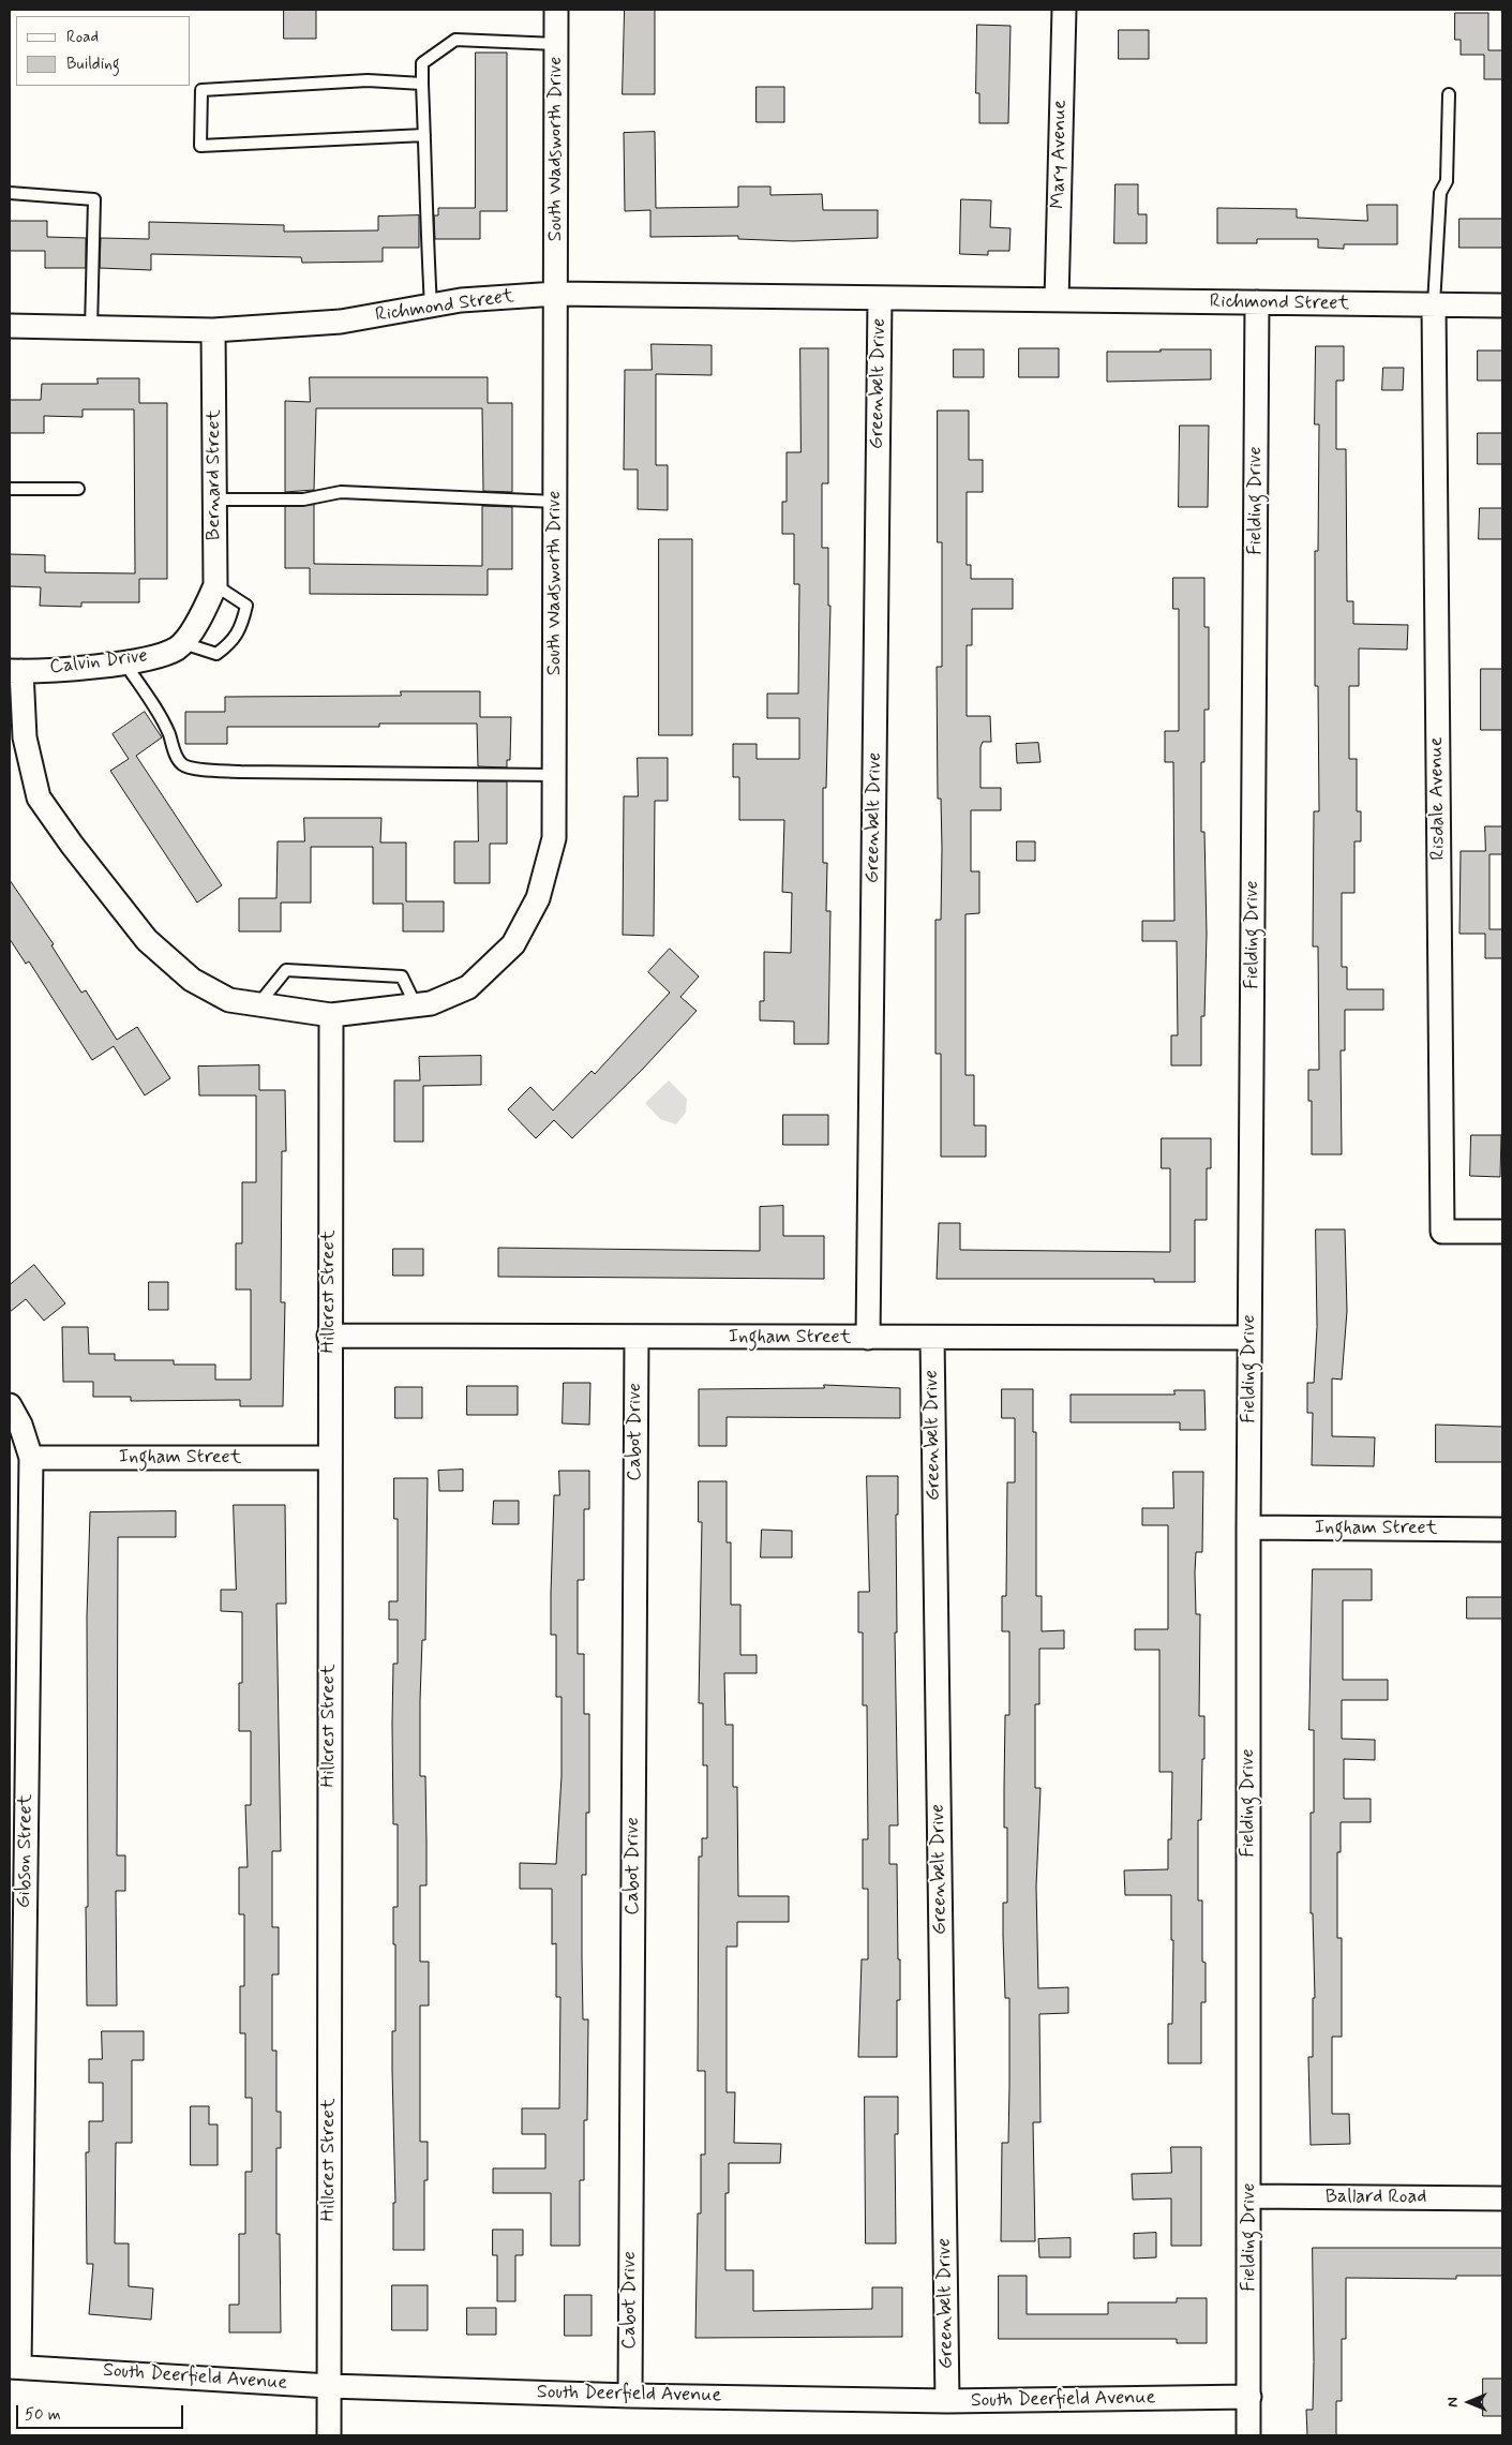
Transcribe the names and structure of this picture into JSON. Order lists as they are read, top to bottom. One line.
{"streets":{"street":["South Wadsworth Drive","Mary Avenue","Richmond Street","Greenbelt Drive","Bernard Street","Fielding Drive","Calvin Drive","Risdale Avenue","Hillcrest Street","Ingham Street","Cabot Drive","Gibson Street","Ballard Road","South Deerfield Avenue"]},"crossings":[["South Wadsworth Drive","Richmond Street"],["South Wadsworth Drive","Calvin Drive"],["South Wadsworth Drive","Hillcrest Street"],["Mary Avenue","Richmond Street"],["Richmond Street","Greenbelt Drive"],["Richmond Street","Bernard Street"],["Richmond Street","Fielding Drive"],["Richmond Street","Risdale Avenue"],["Greenbelt Drive","Ingham Street"],["Greenbelt Drive","South Deerfield Avenue"],["Bernard Street","Calvin Drive"],["Fielding Drive","Ingham Street"],["Fielding Drive","Ballard Road"],["Fielding Drive","South Deerfield Avenue"],["Hillcrest Street","Ingham Street"],["Hillcrest Street","South Deerfield Avenue"],["Ingham Street","Cabot Drive"],["Ingham Street","Gibson Street"],["Cabot Drive","South Deerfield Avenue"],["Gibson Street","South Deerfield Avenue"]],"legend":["Road","Building"],"scale_bar":"50 m","north":"left"}
